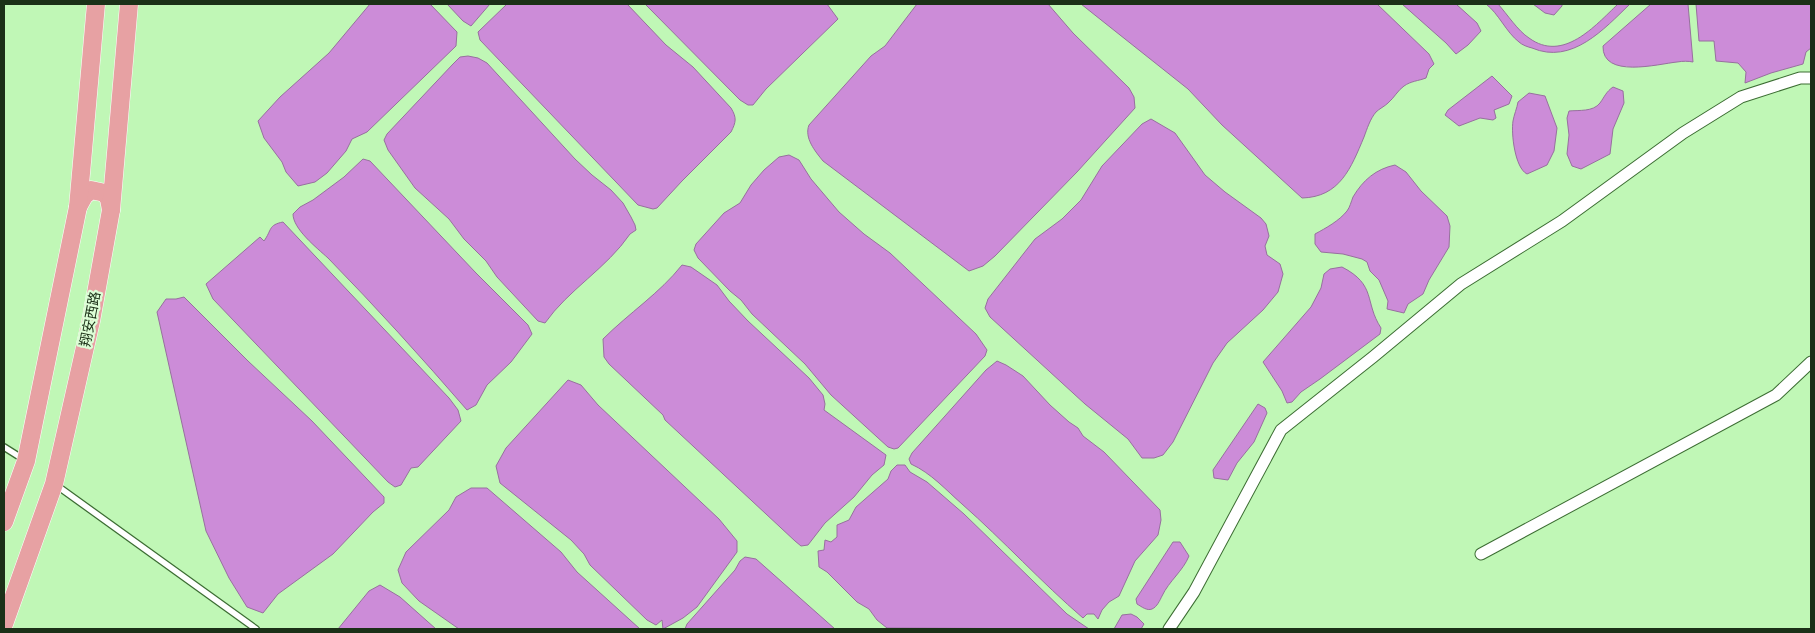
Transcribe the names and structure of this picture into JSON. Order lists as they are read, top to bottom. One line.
{"streets":{"main road":["翔安西路"]}}
